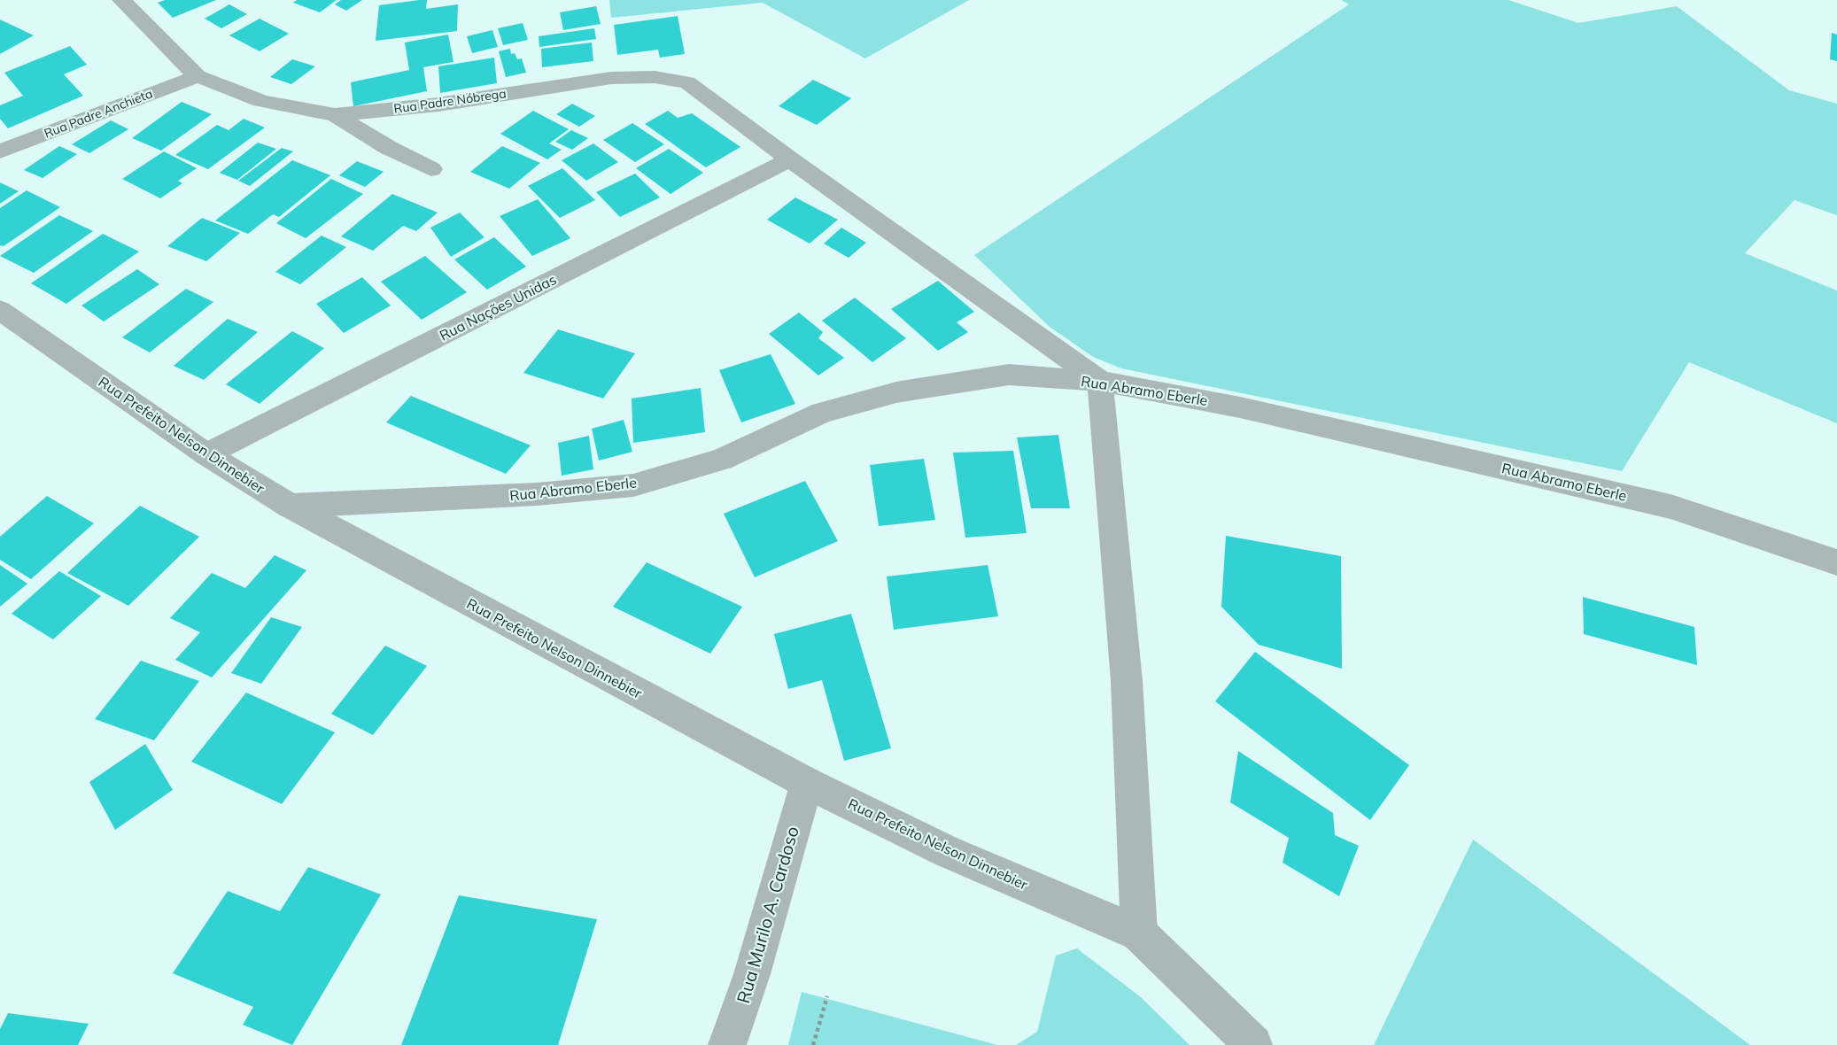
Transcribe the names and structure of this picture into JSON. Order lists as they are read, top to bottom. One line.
{"streets":{"street":["Rua Padre Nóbrega","Rua Padre Anchieta","Rua Nações Unidas","Rua Abramo Eberle","Rua Prefeito Nelson Dinnebier","Rua Murilo A. Cardoso"]},"crossings":[["Rua Padre Nóbrega","Rua Padre Anchieta"],["Rua Padre Nóbrega","Rua Nações Unidas"],["Rua Padre Nóbrega","Rua Abramo Eberle"],["Rua Nações Unidas","Rua Prefeito Nelson Dinnebier"],["Rua Abramo Eberle","Rua Prefeito Nelson Dinnebier"],["Rua Prefeito Nelson Dinnebier","Rua Murilo A. Cardoso"]]}
